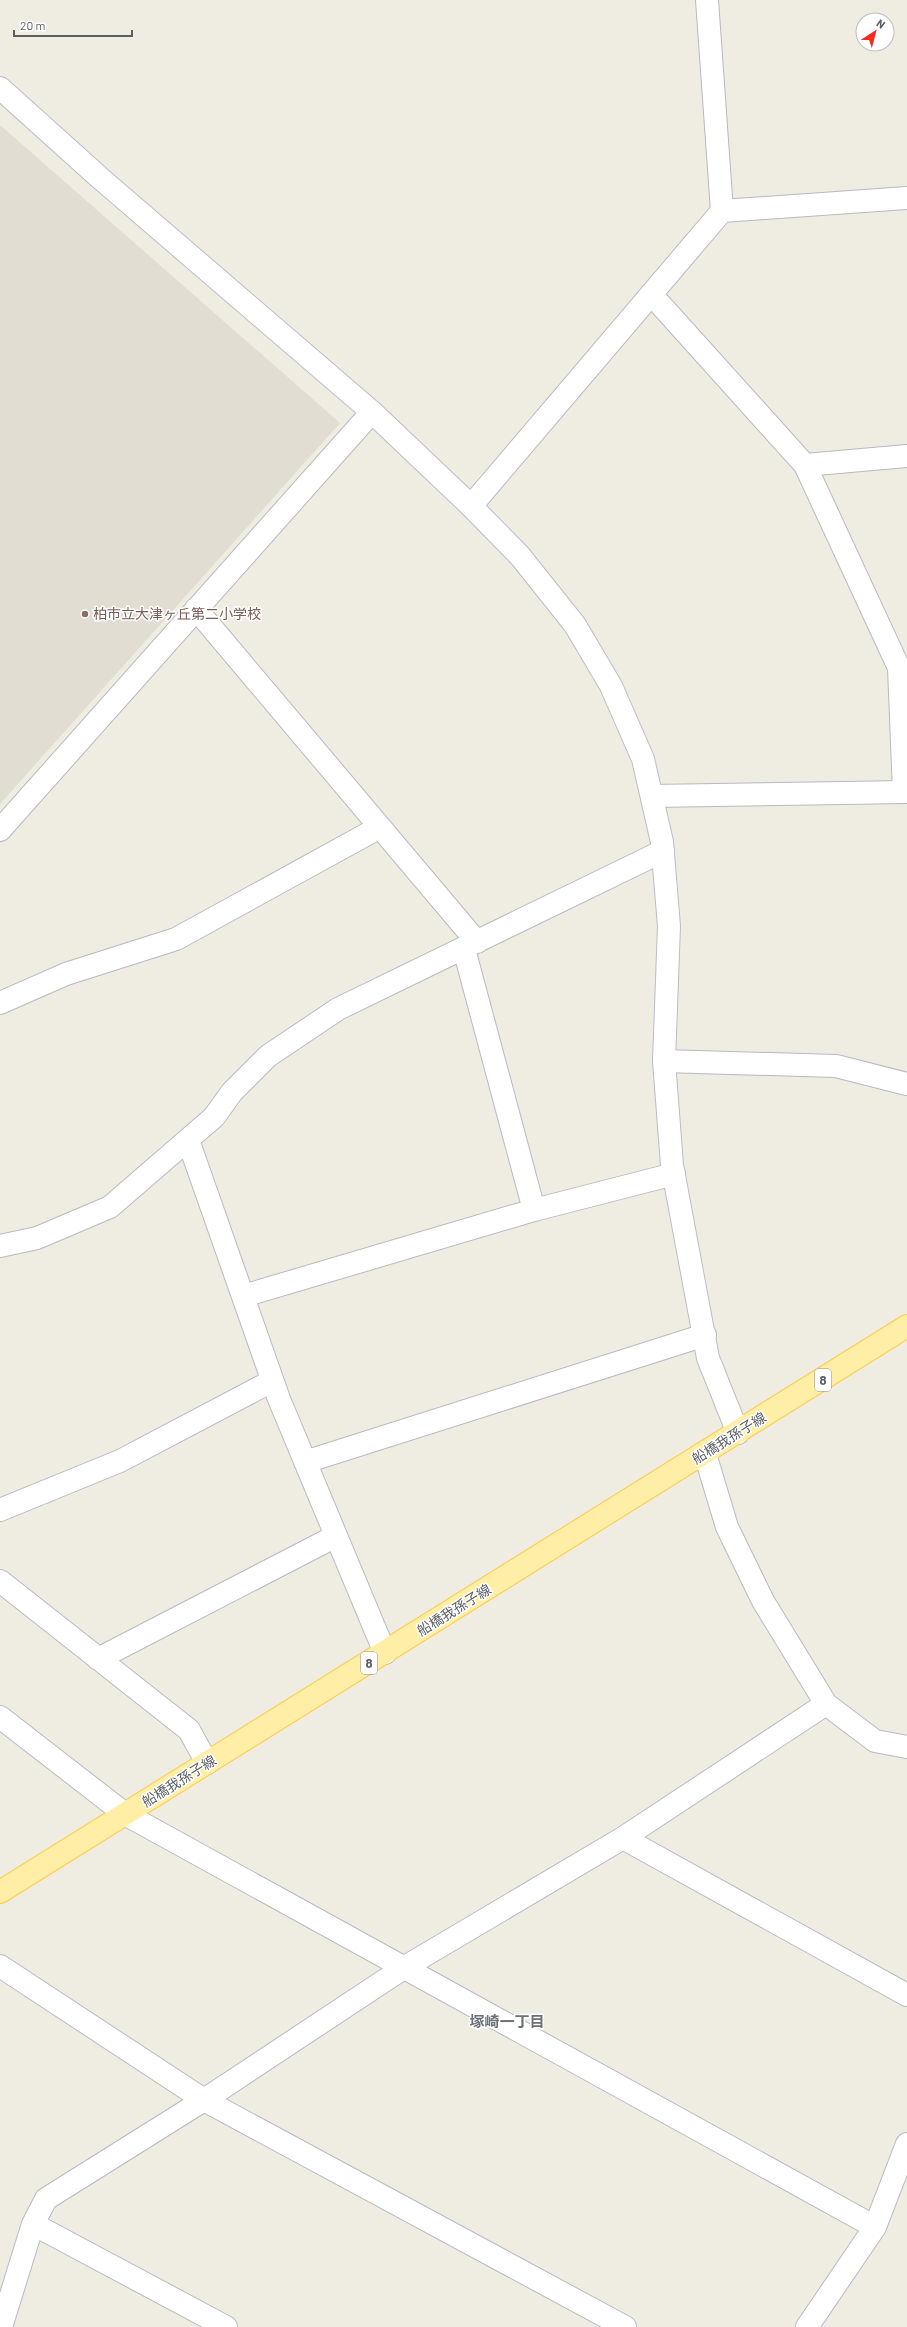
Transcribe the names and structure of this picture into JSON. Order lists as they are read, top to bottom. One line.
{"streets":{"main road":["8","船橋我孫子線"]},"districts":["塚崎一丁目"],"places":["柏市立大津ヶ丘第二小学校"],"scale_bar":"20 m","north":"top right"}
